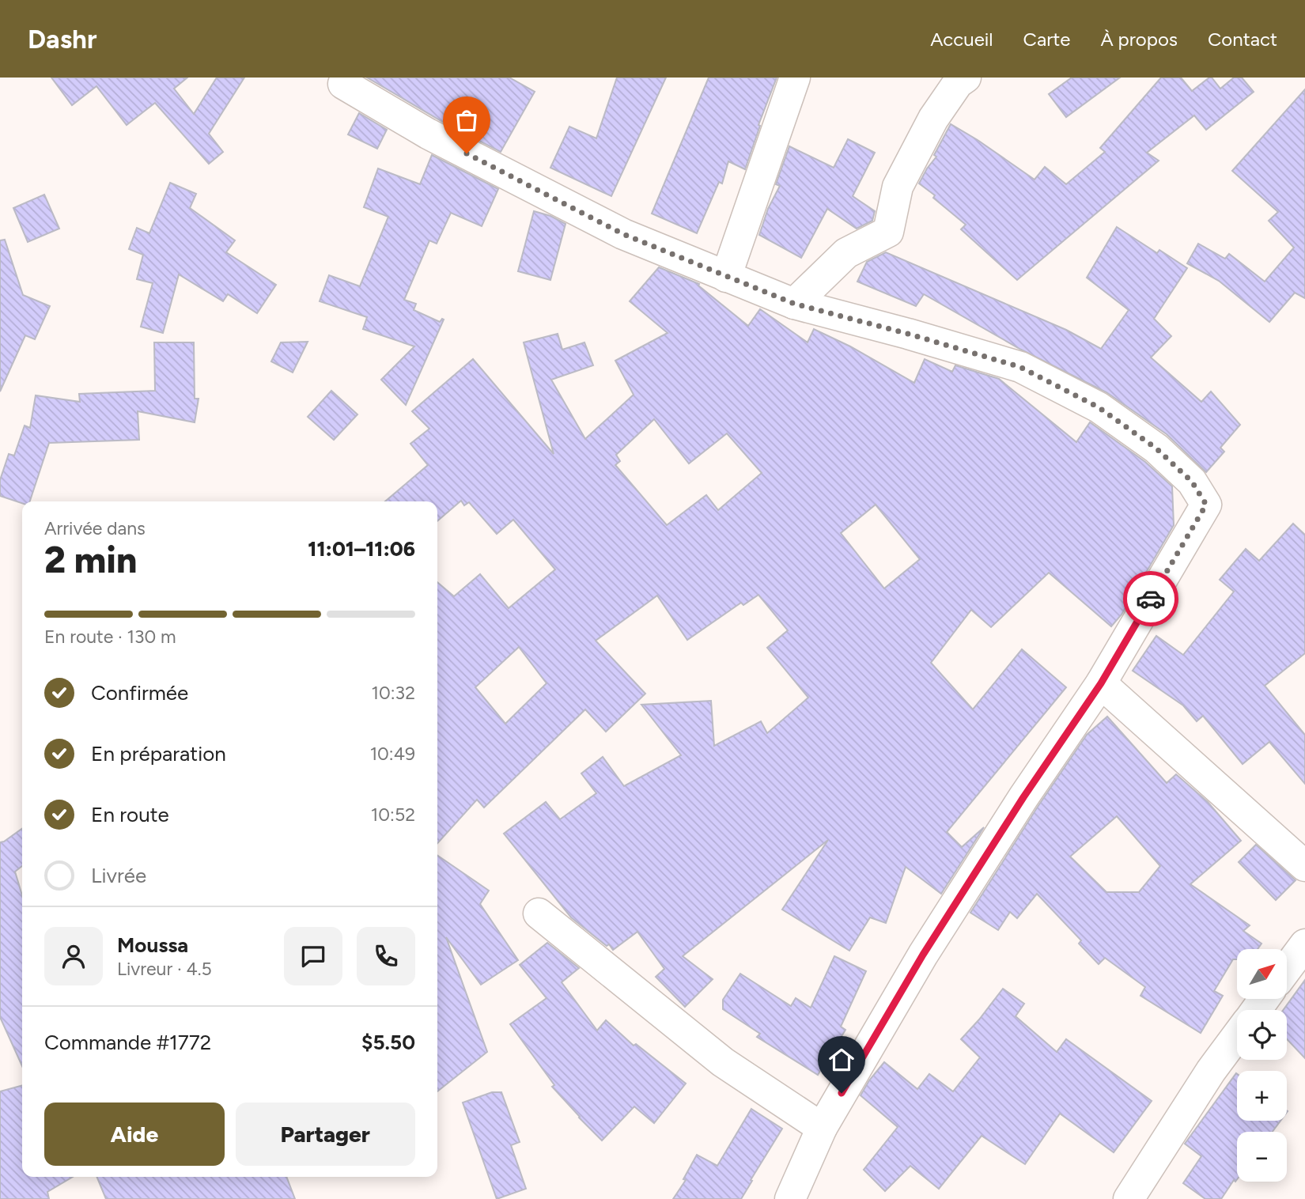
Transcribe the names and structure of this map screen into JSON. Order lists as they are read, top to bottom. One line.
{"north":"top right","page":{"header":"Dashr","nav":["Accueil","Carte","À propos","Contact"],"heading":["2 min","Arrivée dans","11:01–11:06"],"panel":["Moussa","Livreur · 4.5","Commande #1772","$5.50"],"bar":"En route · 130 m","list":[["Confirmée","10:32"],["En préparation","10:49"],["En route","10:52"],"Livrée"],"map_buttons":["+","−"],"buttons":["Aide","Partager"]}}
